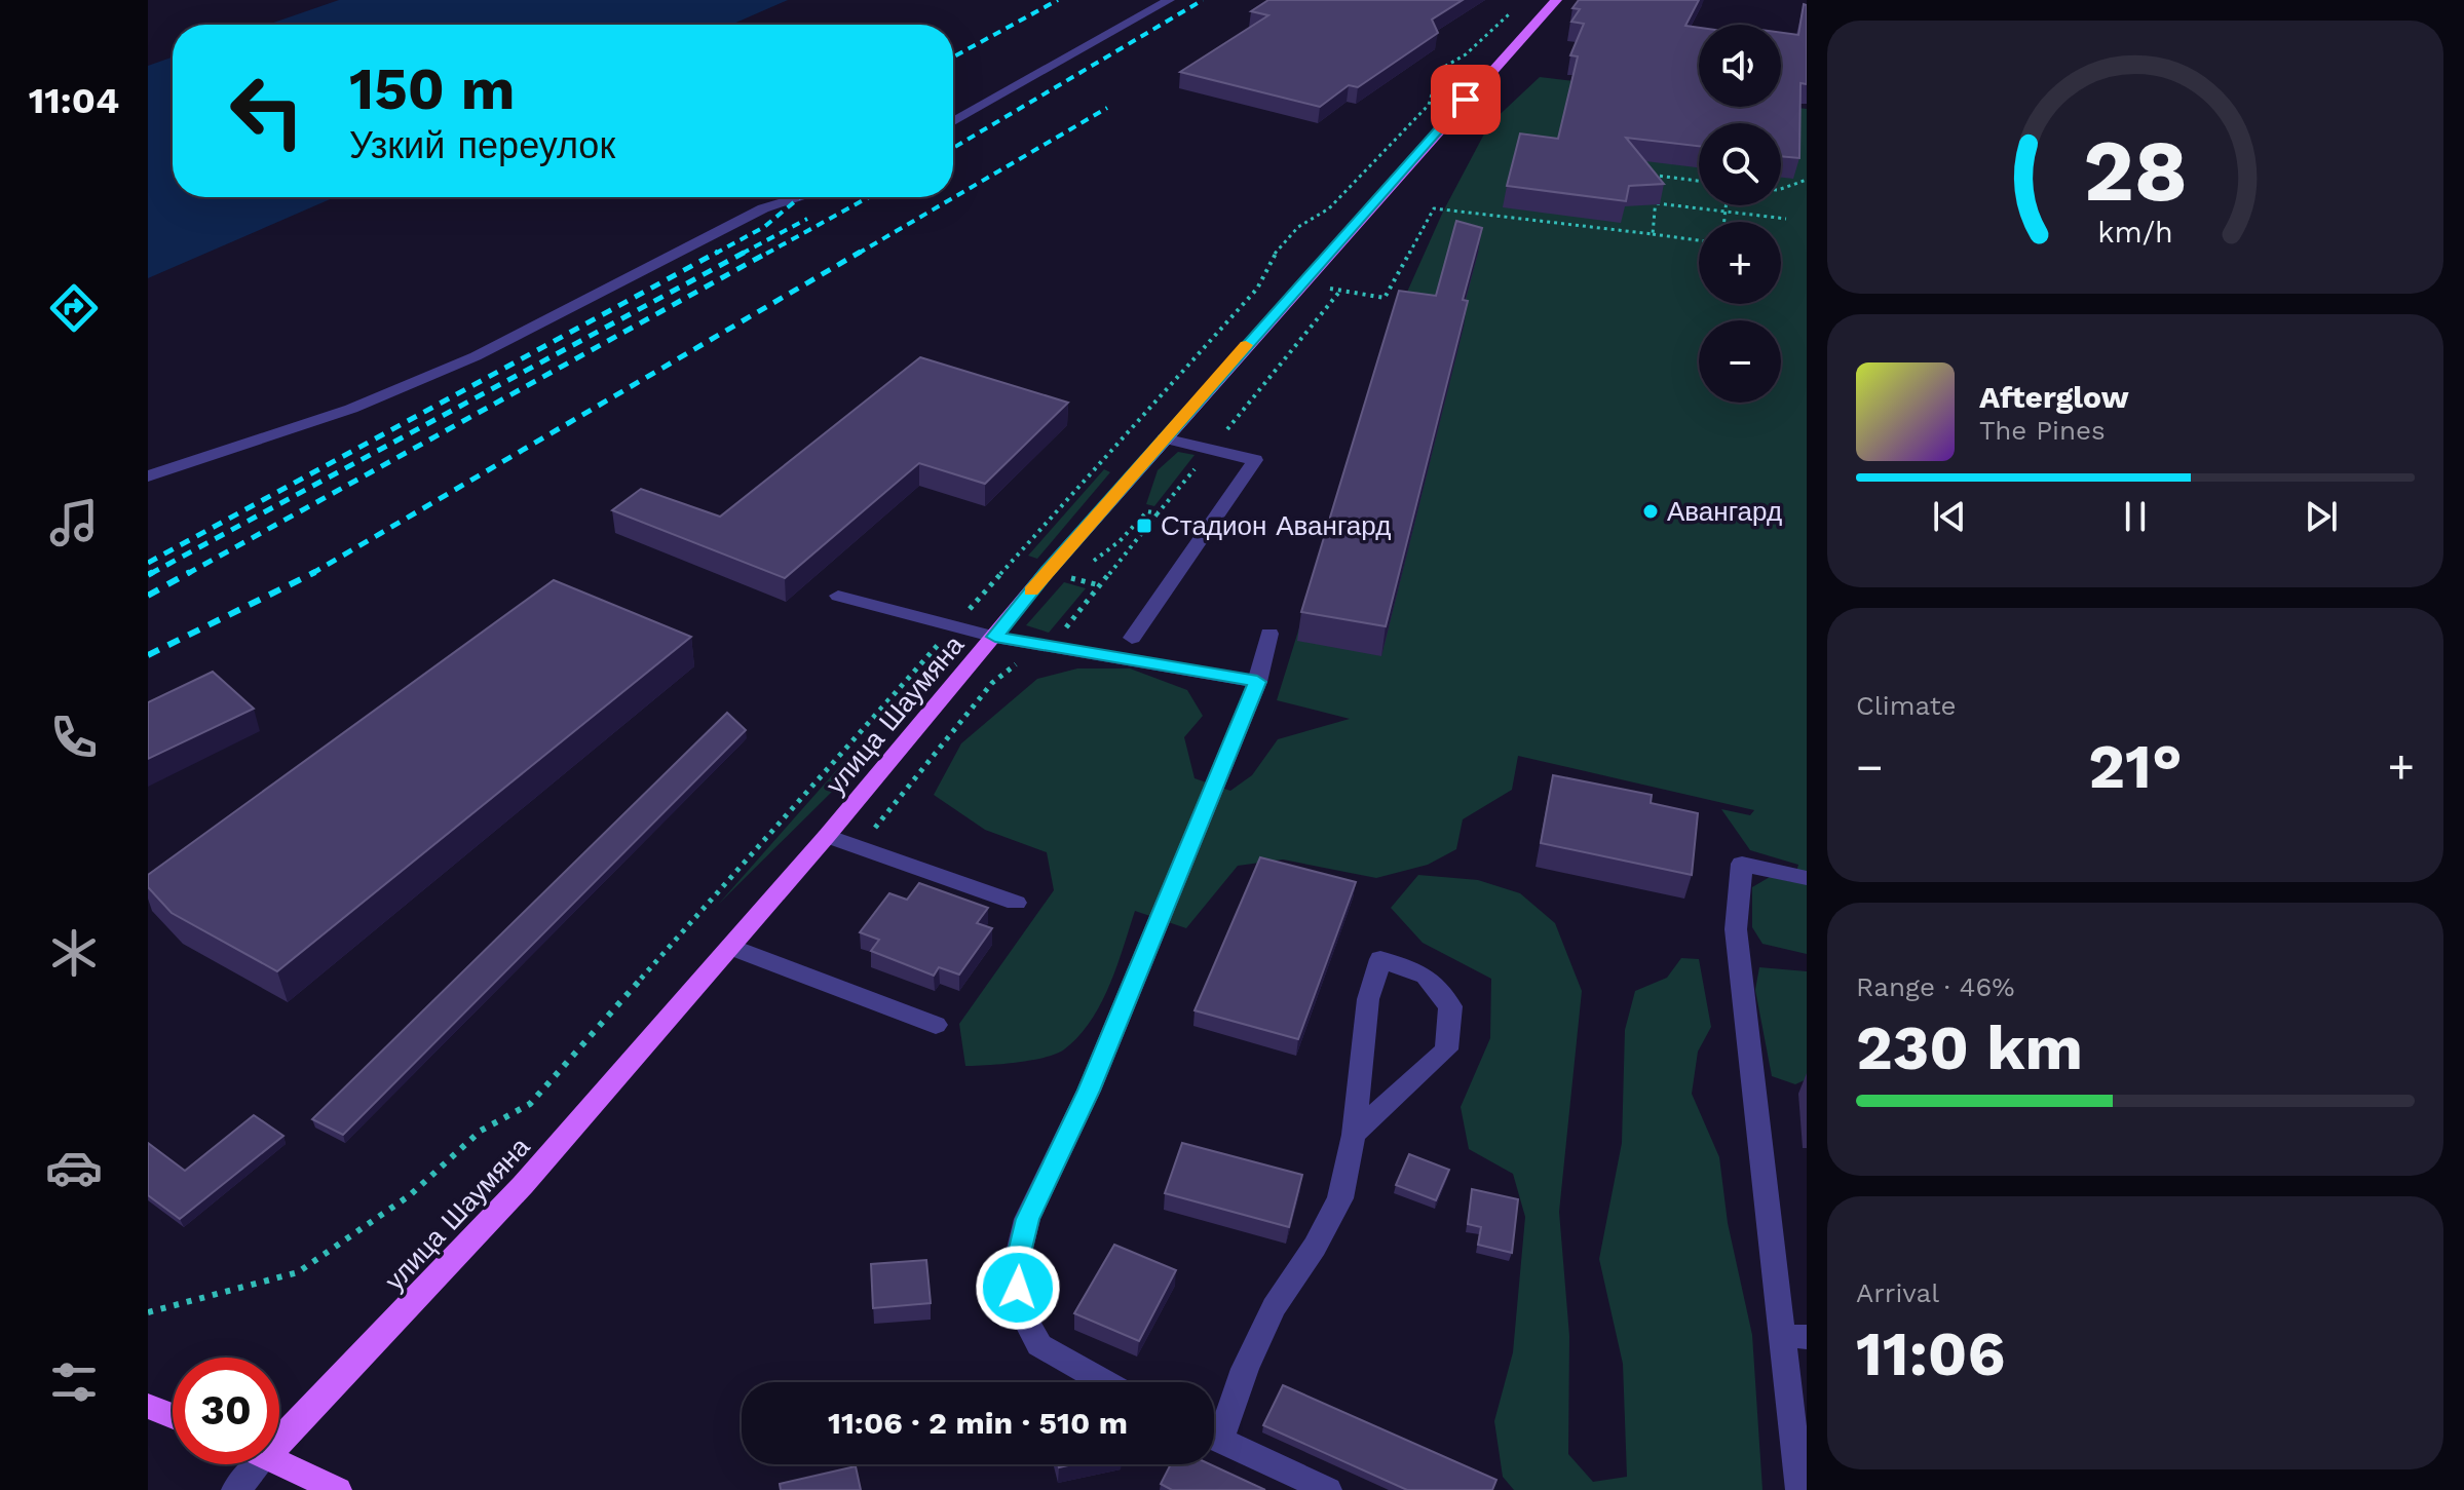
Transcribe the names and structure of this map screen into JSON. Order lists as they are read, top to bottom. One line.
{"streets":{"main road":["улица Шаумяна"]},"places":{"other":["Авангард"],"transit":["Стадион Авангард"]},"page":{"tabs":"11:04","map_buttons":["+","−"],"turn":["150 m","Узкий переулок"],"song":["Afterglow","The Pines"],"tile":["Climate",["Range · 46%","230 km"],["Arrival","11:06"]],"heat":["−","21°","+"],"limit":"30","trip":"11:06 · 2 min · 510 m","gauge":["28","km/h"]}}
